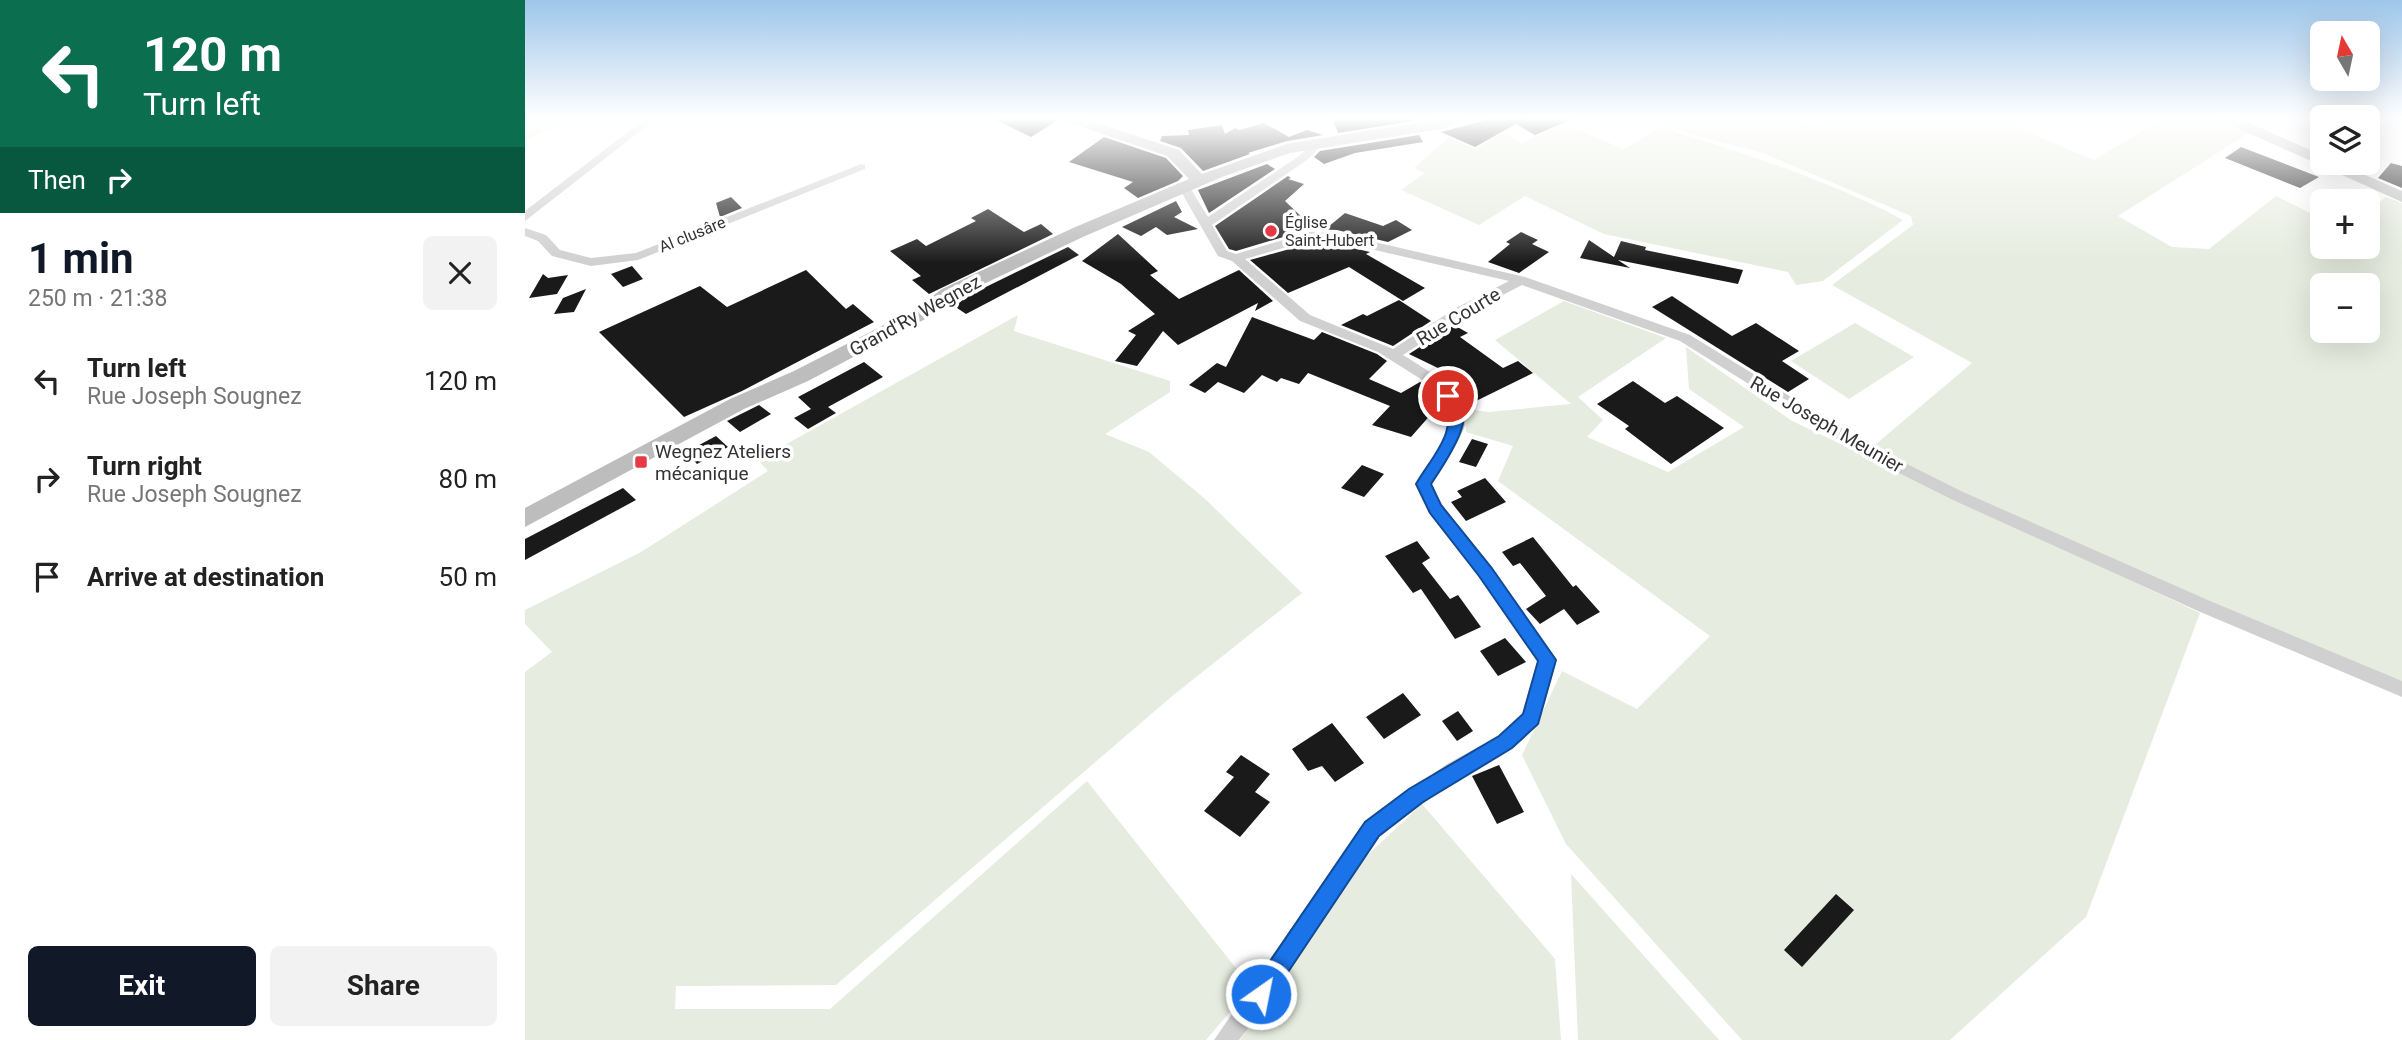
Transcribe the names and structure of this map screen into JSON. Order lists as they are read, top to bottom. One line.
{"streets":{"street":["Al clusâre","Grand'Ry Wegnez","Rue Courte","Rue Joseph Meunier"]},"crossings":[["Rue Courte","Rue Joseph Meunier"]],"places":{"other":["Église Saint-Hubert"],"transit":["Wegnez Ateliers mécanique"]},"north":"top","page":{"turn":["120 m","Turn left"],"map_buttons":["+","−"],"then":"Then","heading":["1 min","250 m · 21:38"],"list":[{"name":"Turn left","note":"Rue Joseph Sougnez","value":"120 m"},{"name":"Turn right","note":"Rue Joseph Sougnez","value":"80 m"},{"name":"Arrive at destination","value":"50 m"}],"buttons":["Exit","Share"]}}
